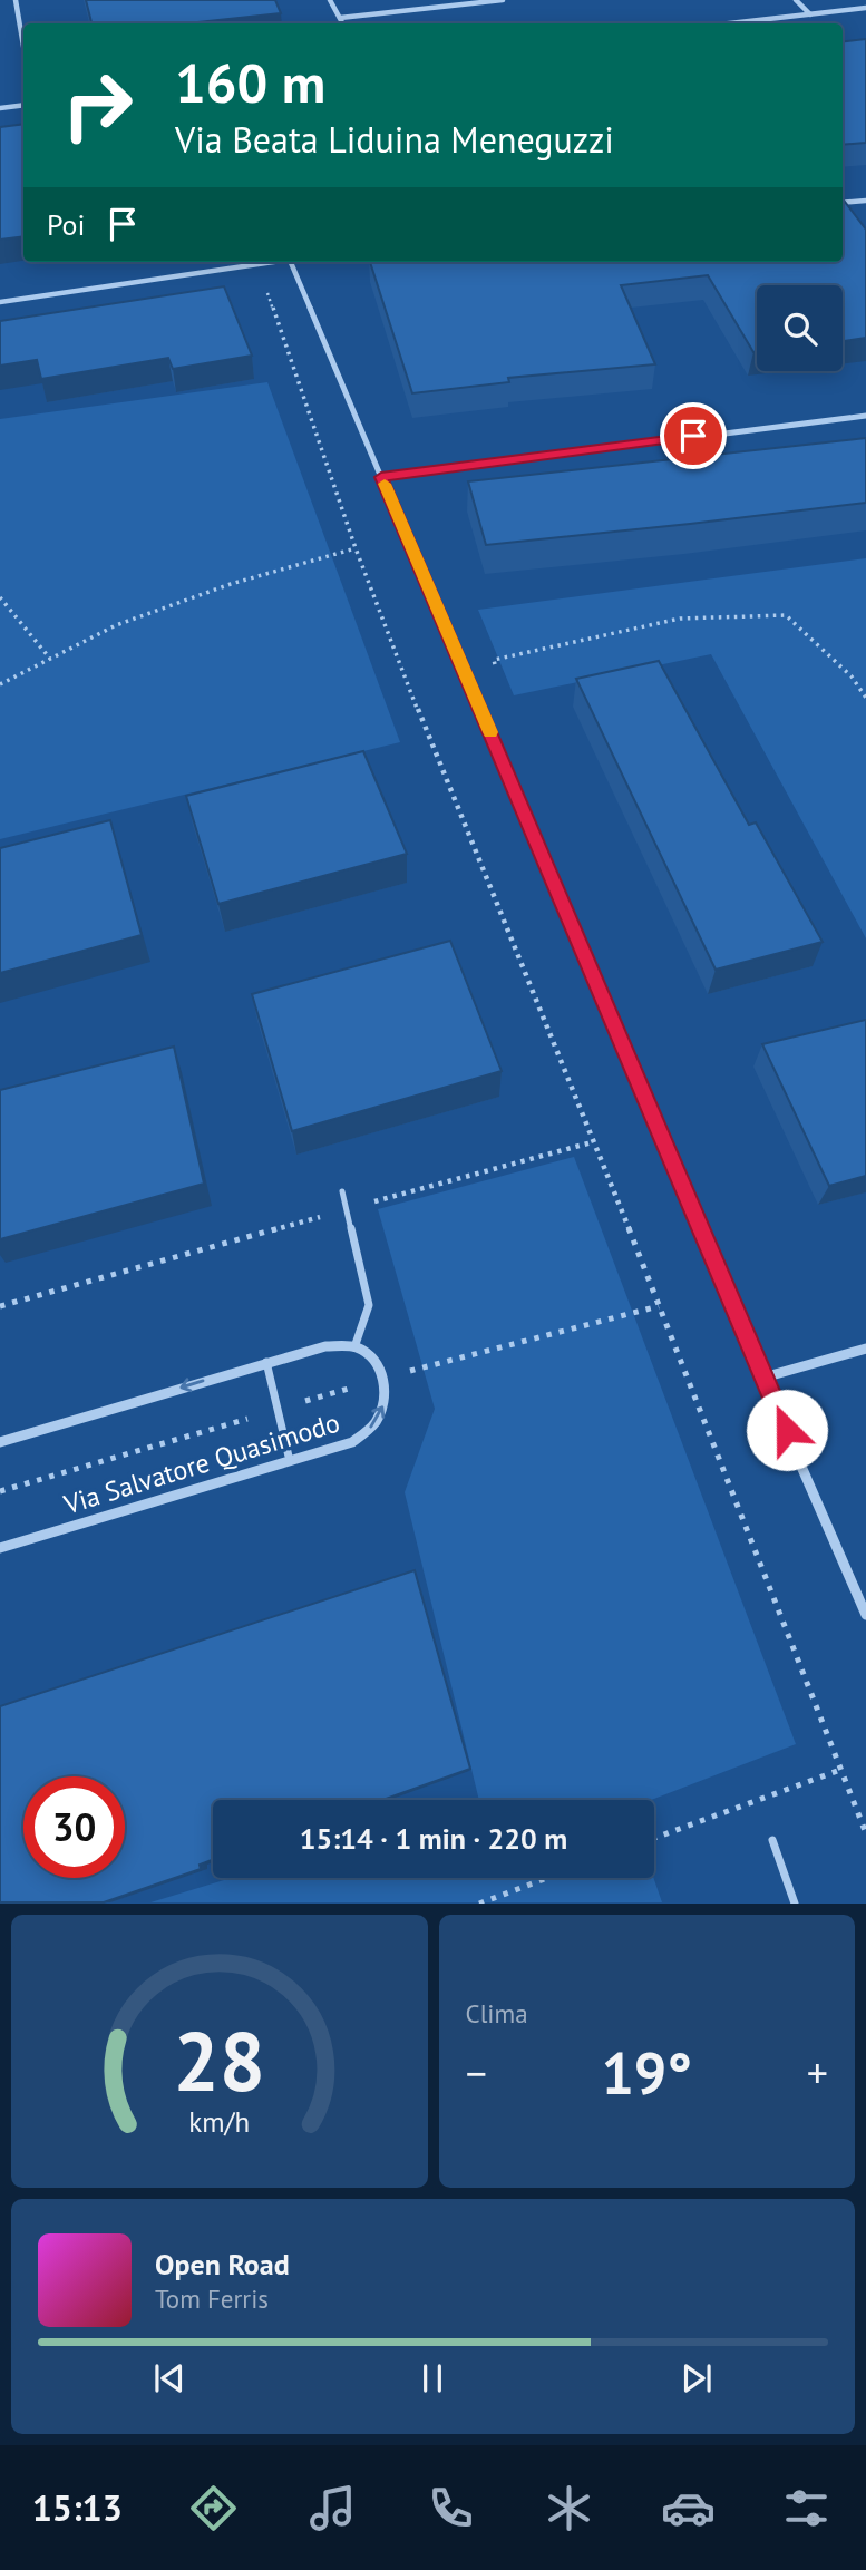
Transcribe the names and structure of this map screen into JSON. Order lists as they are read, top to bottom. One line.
{"streets":{"street":["Via Salvatore Quasimodo"]},"page":{"turn":["160 m","Via Beata Liduina Meneguzzi"],"then":"Poi","limit":"30","trip":"15:14 · 1 min · 220 m","tile":"Clima","heat":["−","19°","+"],"song":["Open Road","Tom Ferris"],"tabs":"15:13","gauge":["28","km/h"]}}
